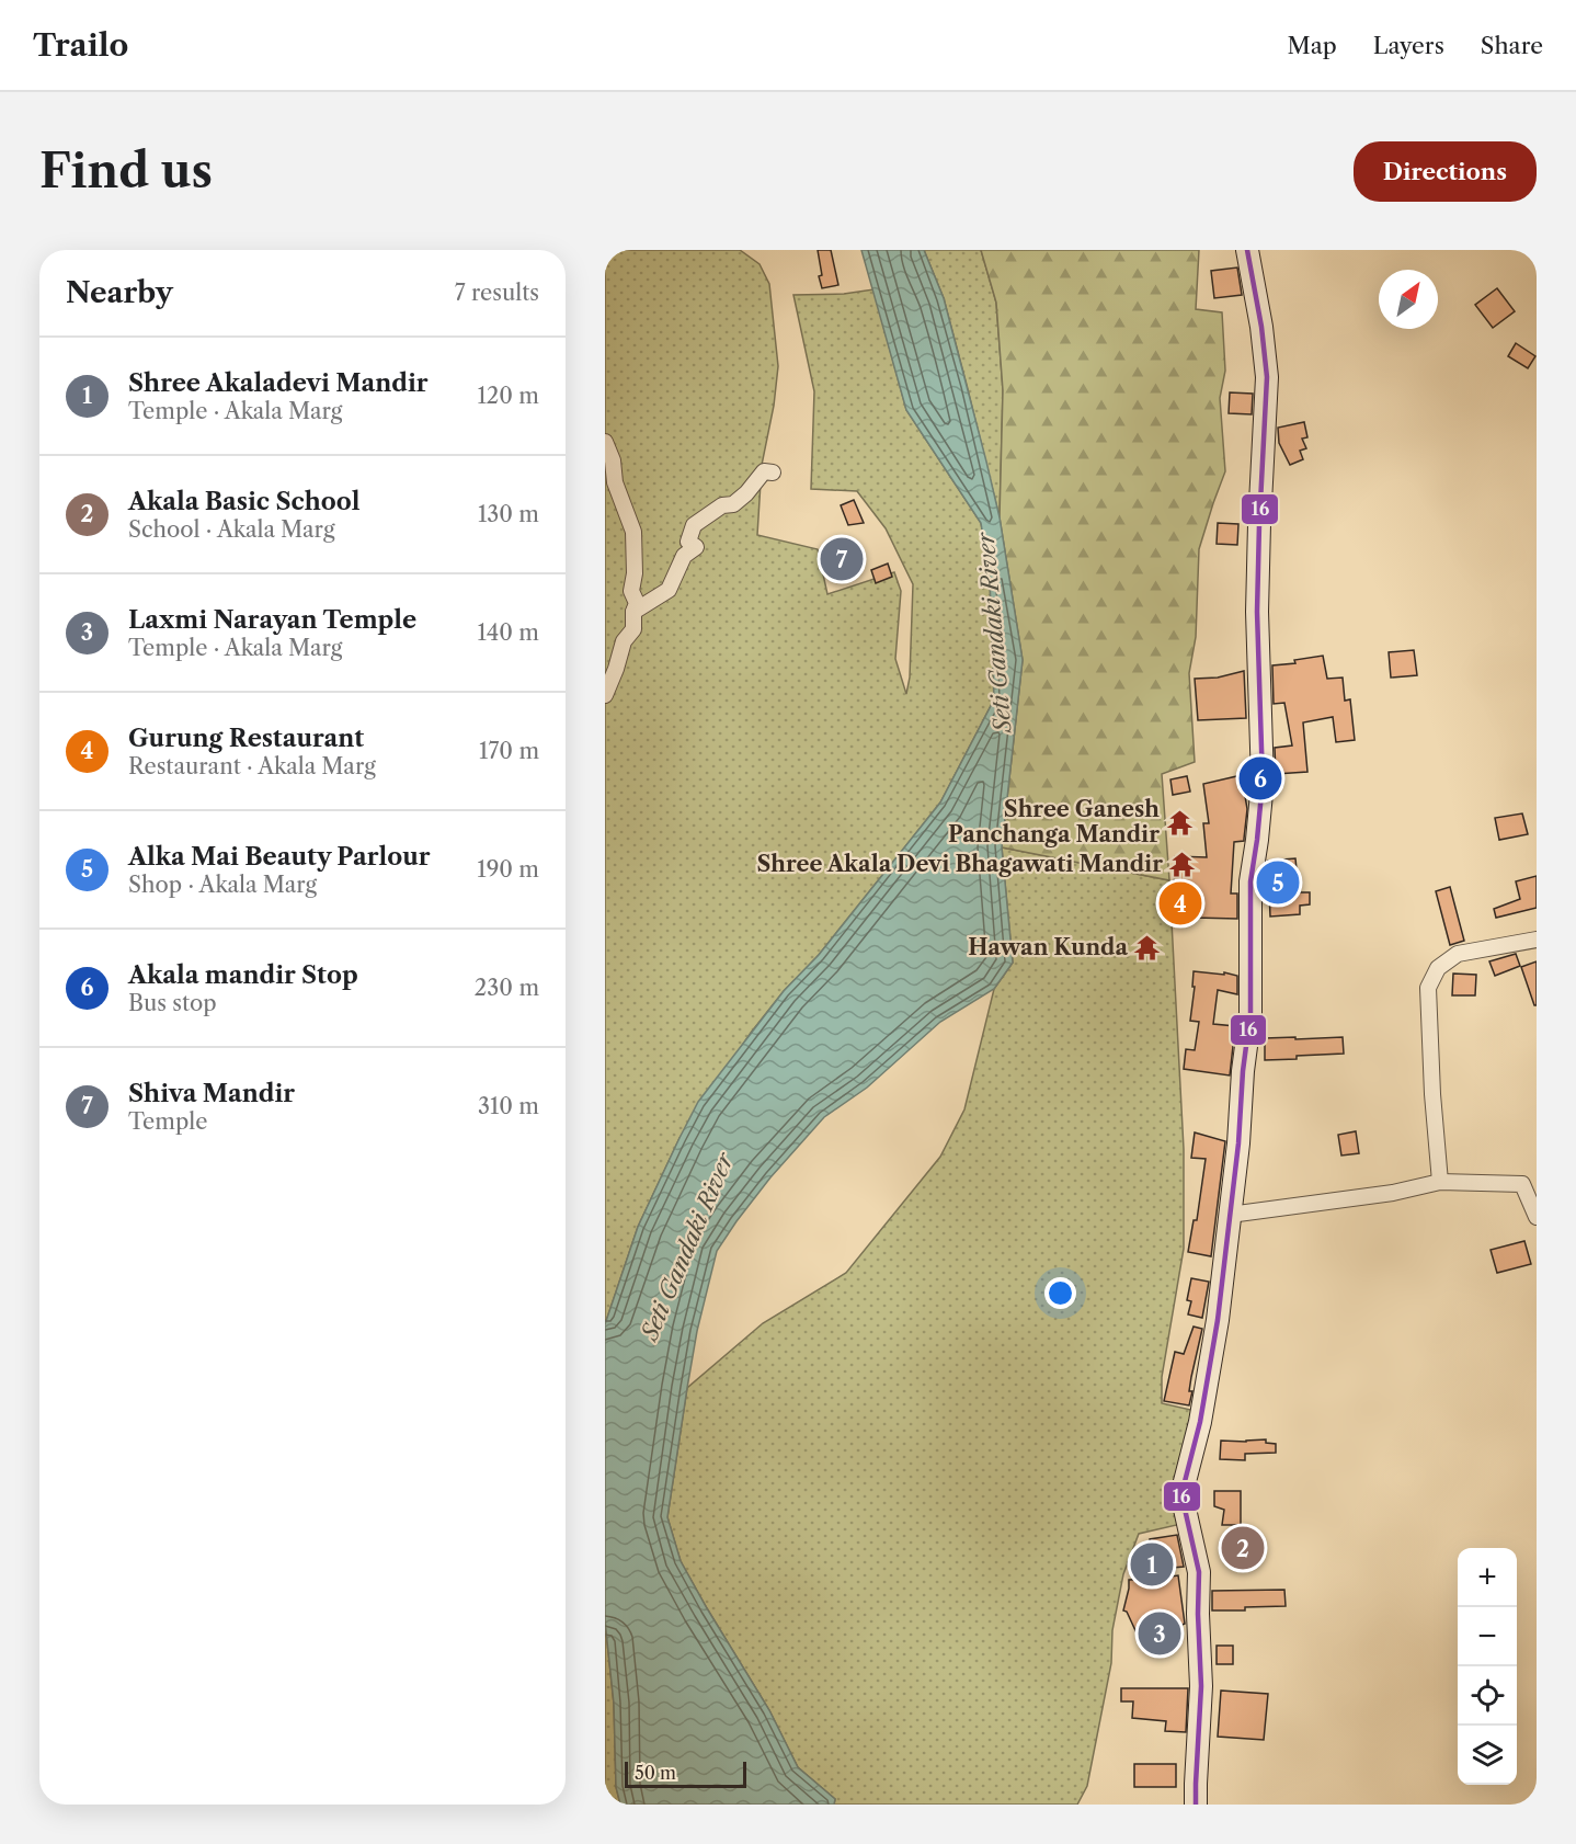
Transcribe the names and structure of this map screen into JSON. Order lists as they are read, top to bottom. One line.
{"water":["Seti Gandaki River"],"places":{"temple":["Shree Ganesh Panchanga Mandir","Shree Akala Devi Bhagawati Mandir","Hawan Kunda"]},"lines":["transit line 16"],"scale_bar":"50 m","north":"top right","page":{"header":"Trailo","nav":["Map","Layers","Share"],"buttons":"Directions","title":"Find us","heading":["Nearby","7 results"],"list":[{"mark":"1","name":"Shree Akaladevi Mandir","note":"Temple · Akala Marg","value":"120 m"},{"mark":"2","name":"Akala Basic School","note":"School · Akala Marg","value":"130 m"},{"mark":"3","name":"Laxmi Narayan Temple","note":"Temple · Akala Marg","value":"140 m"},{"mark":"4","name":"Gurung Restaurant","note":"Restaurant · Akala Marg","value":"170 m"},{"mark":"5","name":"Alka Mai Beauty Parlour","note":"Shop · Akala Marg","value":"190 m"},{"mark":"6","name":"Akala mandir Stop","note":"Bus stop","value":"230 m"},{"mark":"7","name":"Shiva Mandir","note":"Temple","value":"310 m"}],"pins":["7","6","5","4","2","1","3"],"map_buttons":["+","−"],"scale":"50 m"}}
